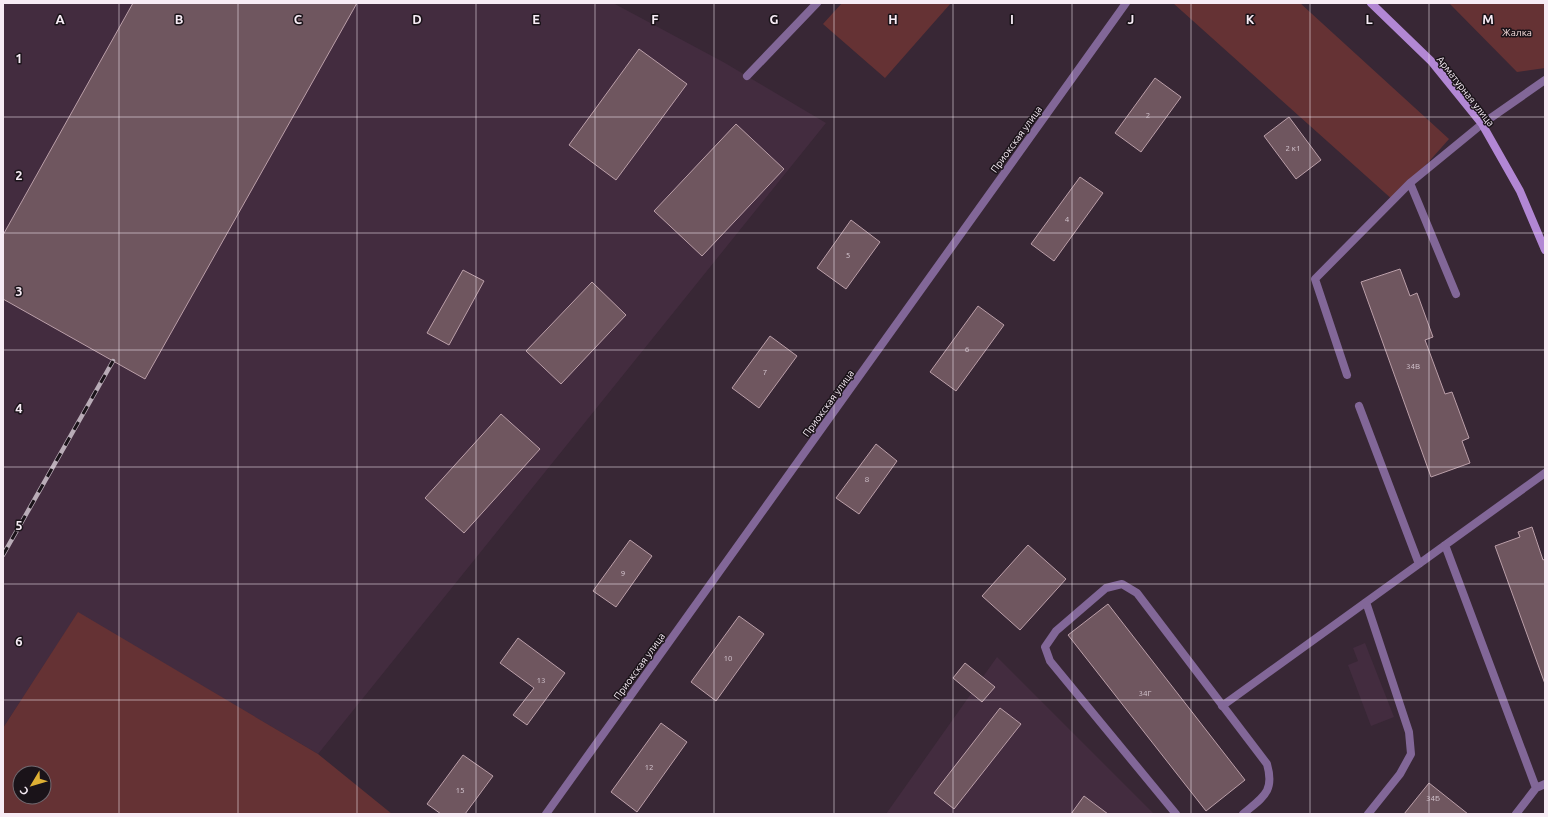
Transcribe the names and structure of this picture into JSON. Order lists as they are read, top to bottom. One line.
{"streets":{"street":["Арматурная улица","Приокская улица"]},"parks":["Жалка"],"house_numbers":["2","2 к1","4","5","6","34В","7","8","9","10","13","34Г","12","15","34Б"],"north":"bottom left","grid":{"columns":["A","B","C","D","E","F","G","H","I","J","K","L","M"],"rows":["1","2","3","4","5","6"]}}
